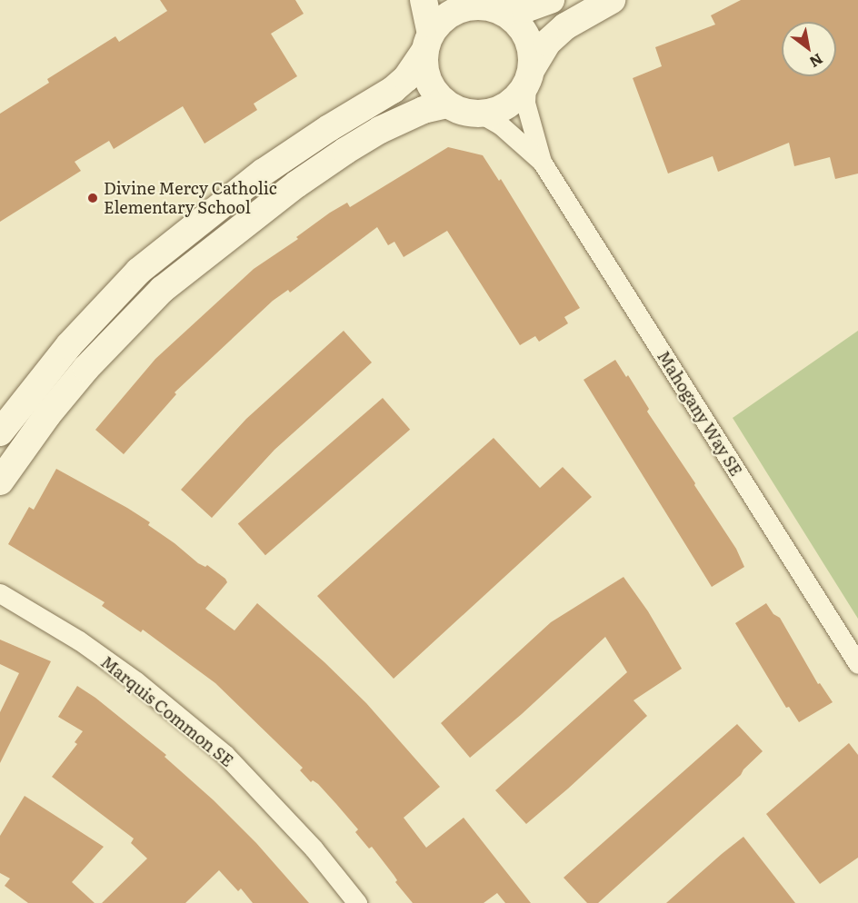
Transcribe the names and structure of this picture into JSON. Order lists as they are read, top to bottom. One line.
{"streets":{"street":["Mahogany Way SE","Marquis Common SE"]},"places":["Divine Mercy Catholic Elementary School"],"north":"bottom right"}
